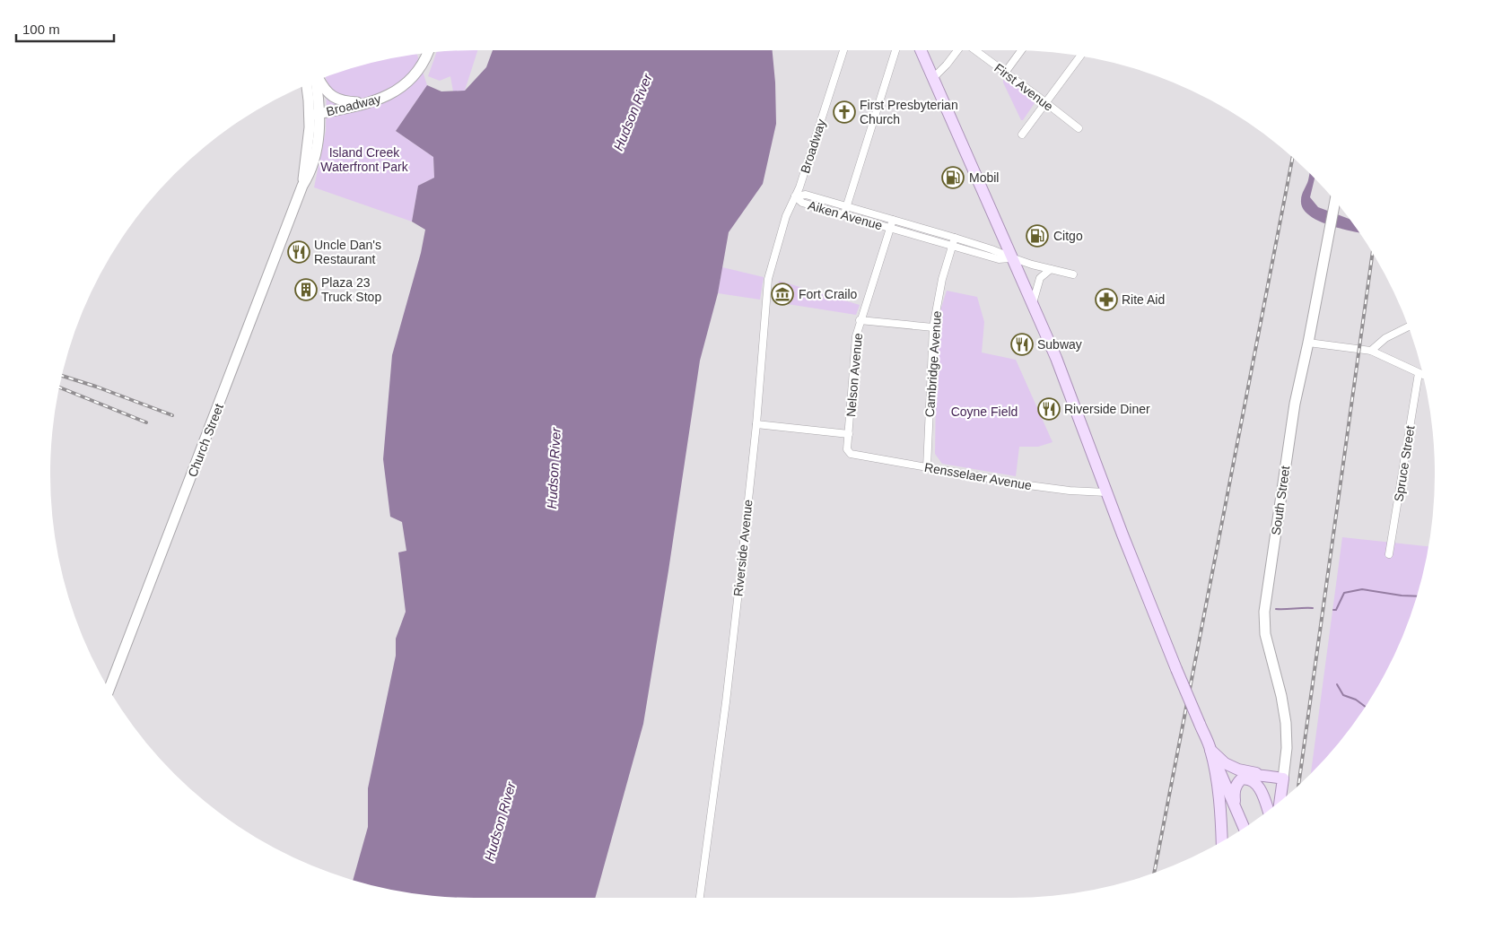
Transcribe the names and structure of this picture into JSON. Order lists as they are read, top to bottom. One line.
{"streets":{"main road":["South Street"],"street":["First Avenue","Broadway","Aiken Avenue","Cambridge Avenue","Nelson Avenue","Church Street","Spruce Street","Rensselaer Avenue","Riverside Avenue"]},"crossings":[["Broadway","Aiken Avenue"],["Broadway","Church Street"],["Broadway","Riverside Avenue"],["Aiken Avenue","Cambridge Avenue"],["Aiken Avenue","Nelson Avenue"],["Aiken Avenue","Riverside Avenue"],["Cambridge Avenue","Rensselaer Avenue"],["Nelson Avenue","Rensselaer Avenue"]],"water":["Hudson River"],"parks":["Island Creek Waterfront Park","Coyne Field"],"places":{"church":["First Presbyterian Church"],"fuel station":["Mobil","Citgo"],"restaurant":["Uncle Dan's Restaurant","Subway","Riverside Diner"],"building":["Plaza 23 Truck Stop"],"museum":["Fort Crailo"],"pharmacy":["Rite Aid"]},"scale_bar":"100 m"}
